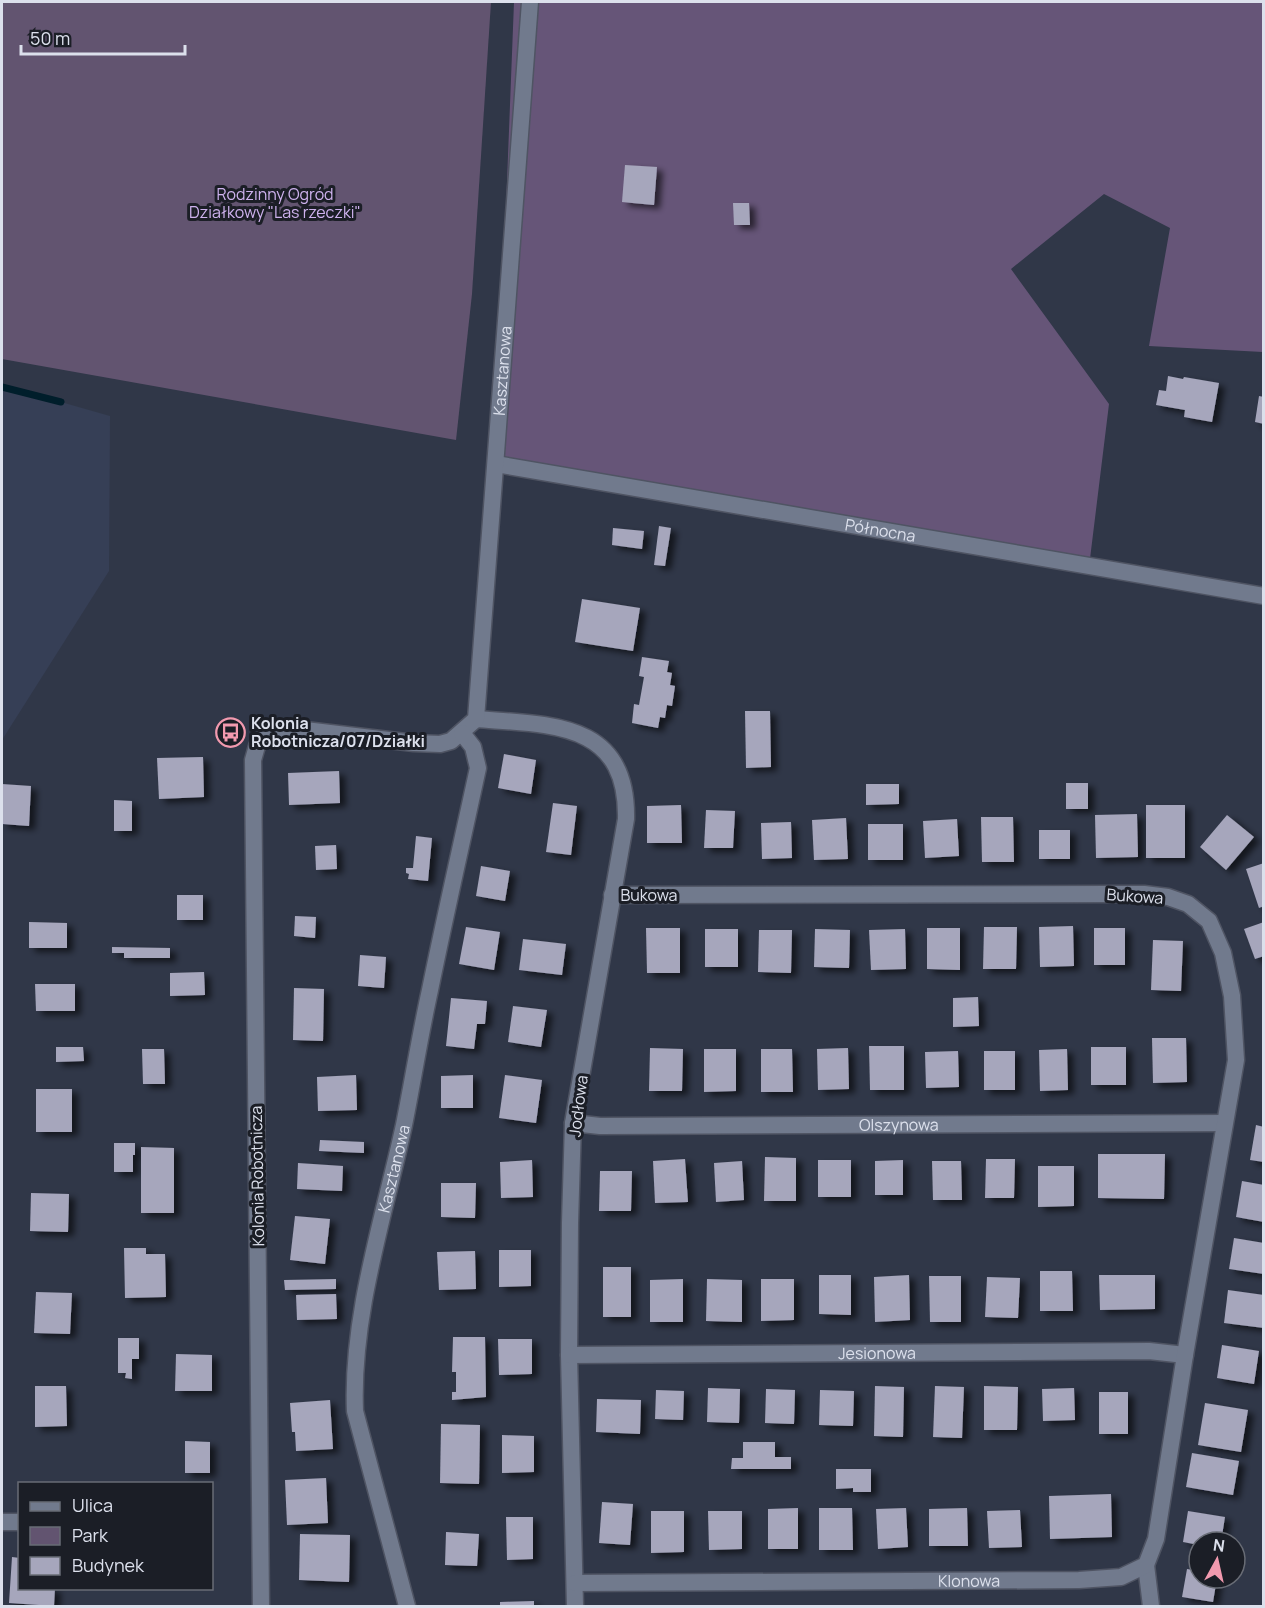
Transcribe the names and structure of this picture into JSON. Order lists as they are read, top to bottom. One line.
{"streets":{"street":["Kasztanowa","Północna","Bukowa","Jodłowa","Olszynowa","Kolonia Robotnicza","Jesionowa","Klonowa"]},"crossings":[["Kasztanowa","Północna"],["Kasztanowa","Jodłowa"],["Kasztanowa","Kolonia Robotnicza"],["Bukowa","Jodłowa"],["Bukowa","Olszynowa"],["Bukowa","Jesionowa"],["Jodłowa","Olszynowa"],["Jodłowa","Jesionowa"],["Jodłowa","Klonowa"]],"parks":["Rodzinny Ogród Działkowy \"Las rzeczki\""],"places":{"bus stop":["Kolonia Robotnicza/07/Działki"]},"legend":["Ulica","Park","Budynek"],"scale_bar":"50 m","north":"top"}
